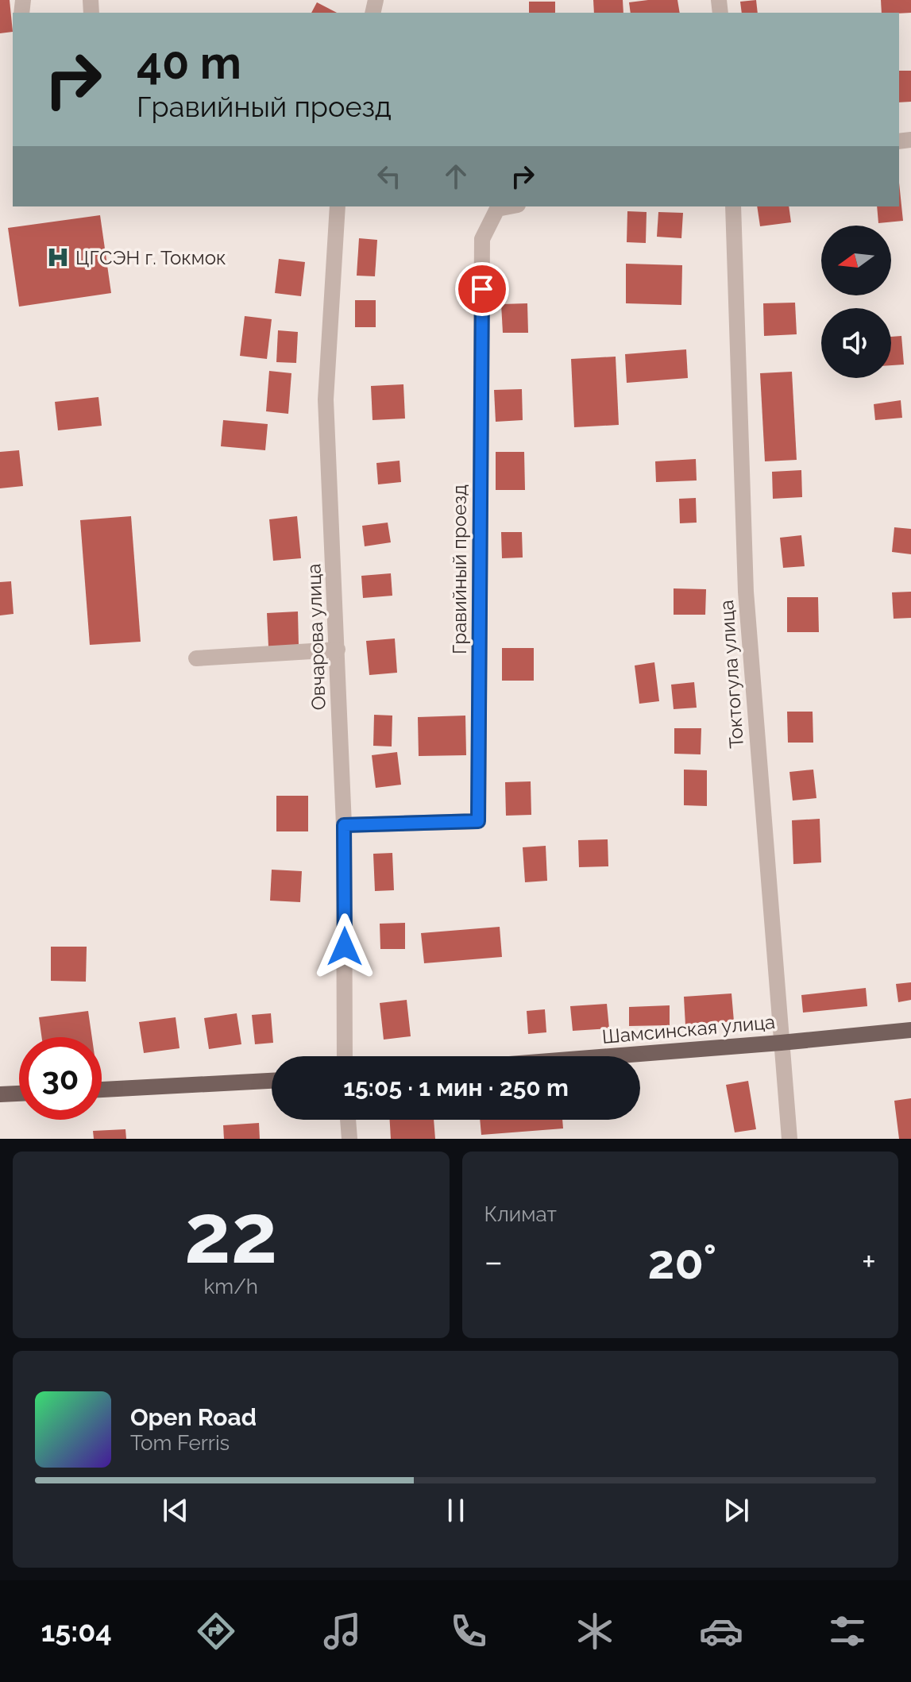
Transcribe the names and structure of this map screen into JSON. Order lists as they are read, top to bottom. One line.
{"streets":{"main road":["Шамсинская улица"],"street":["Гравийный проезд","Овчарова улица","Токтогула улица"]},"crossings":[["Гравийный проезд","Овчарова улица"],["Токтогула улица","Шамсинская улица"]],"places":{"hospital":["ЦГСЭН г. Токмок"]},"north":"left","page":{"turn":["40 m","Гравийный проезд"],"limit":"30","trip":"15:05 · 1 мин · 250 m","tile":[["22","km/h"],"Климат"],"heat":["−","20°","+"],"song":["Open Road","Tom Ferris"],"tabs":"15:04"}}
